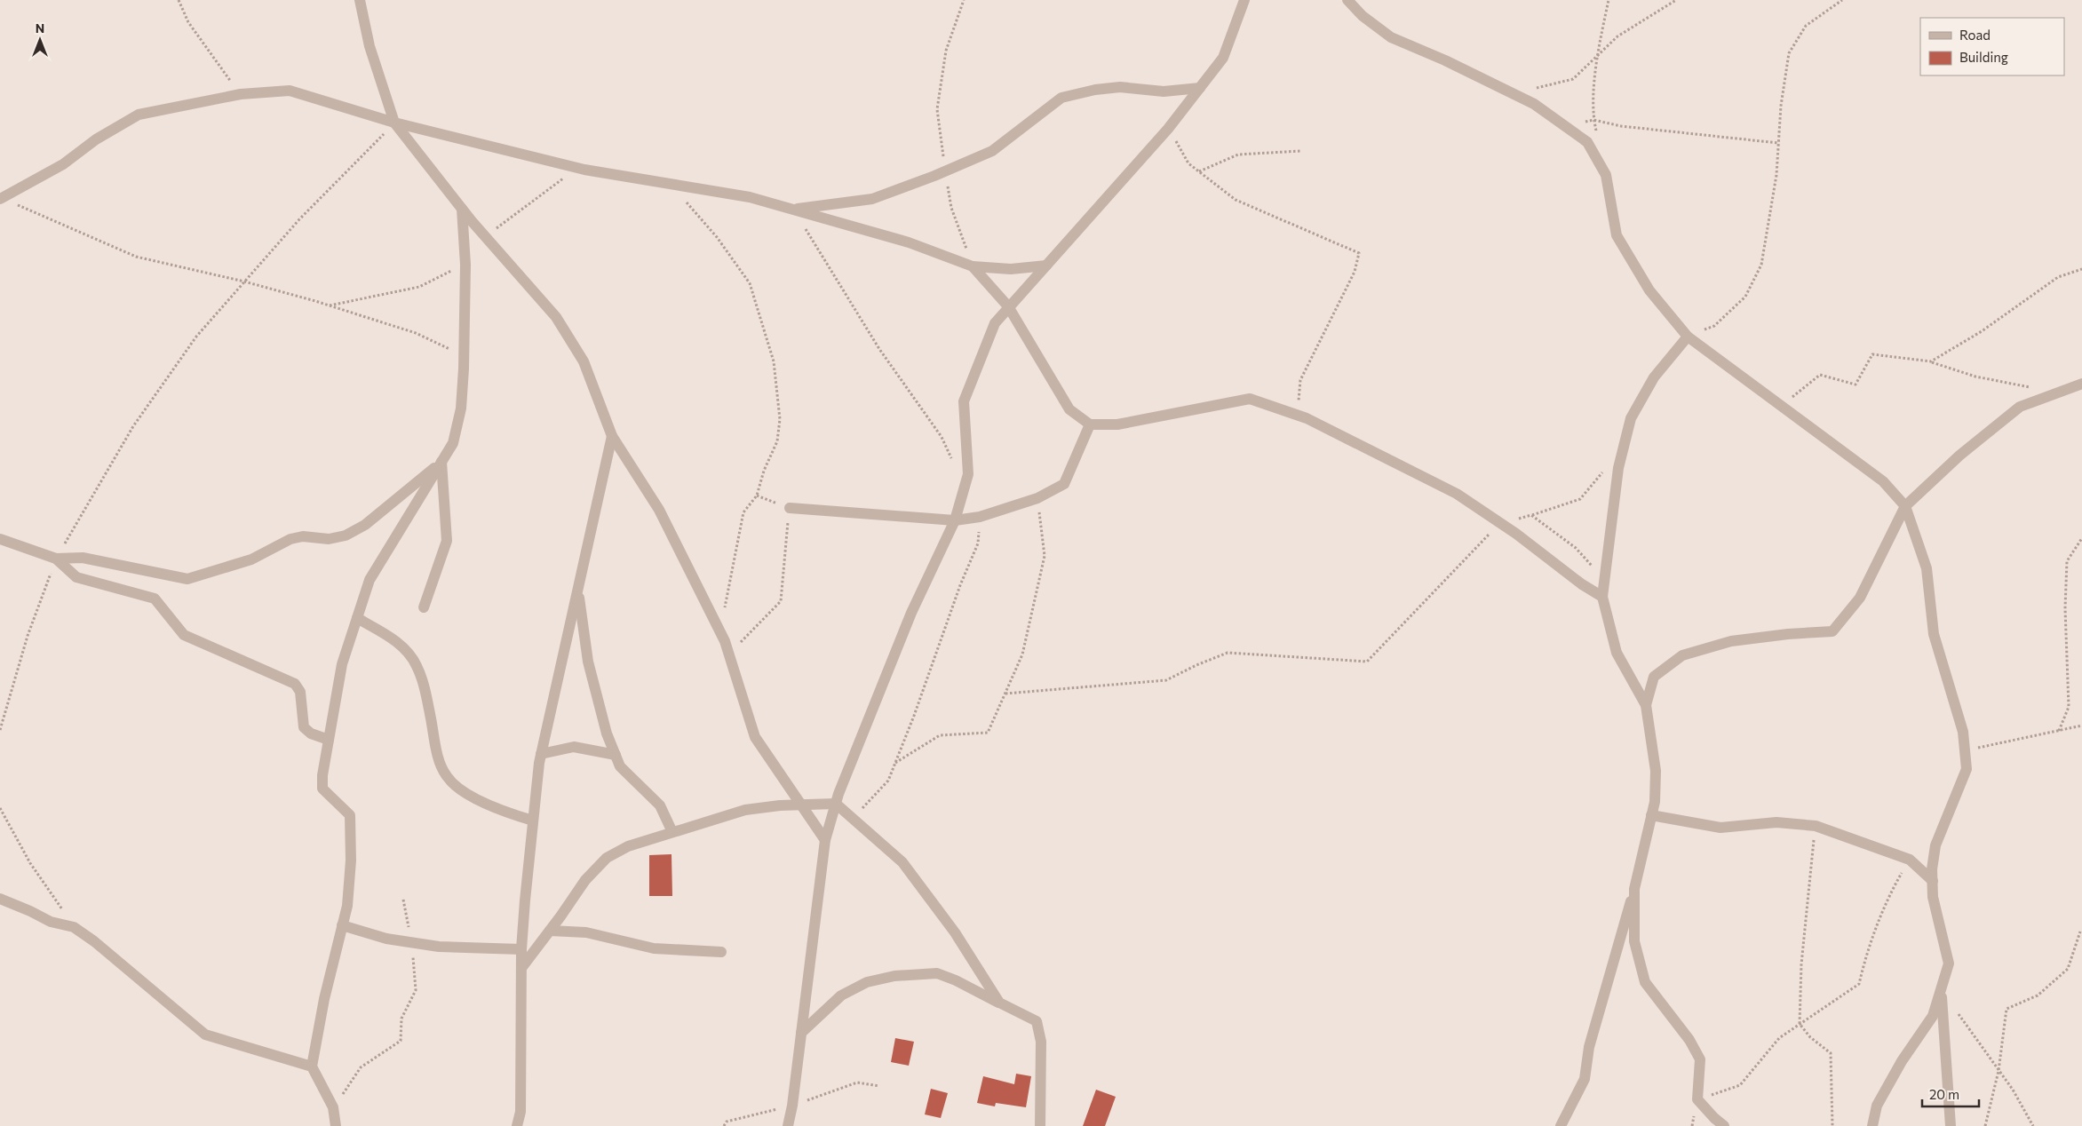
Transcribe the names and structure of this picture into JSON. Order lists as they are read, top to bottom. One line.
{"legend":["Road","Building"],"scale_bar":"20 m","north":"top"}
